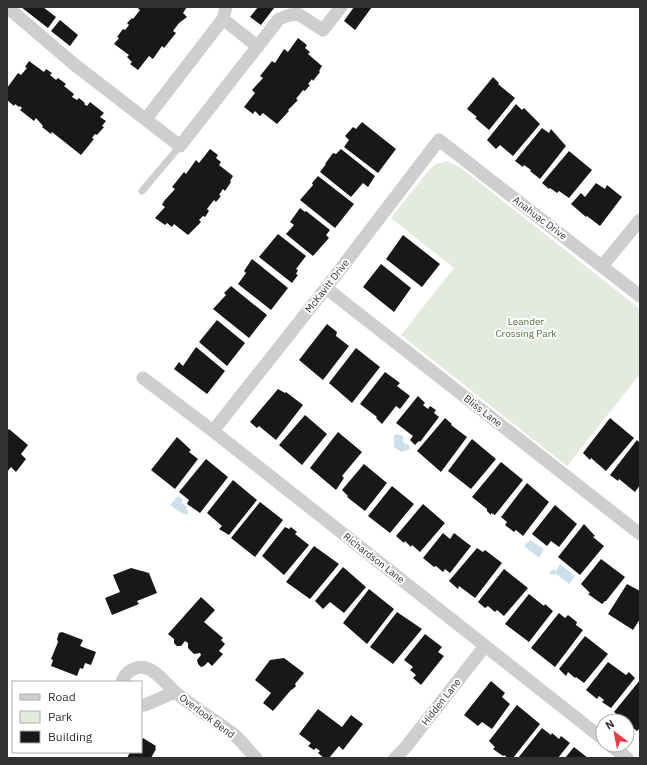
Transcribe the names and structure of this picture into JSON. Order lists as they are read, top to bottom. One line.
{"streets":{"street":["Anahuac Drive","McKavitt Drive","Bliss Lane","Richardson Lane","Hidden Lane","Overlook Bend"]},"crossings":[["Anahuac Drive","McKavitt Drive"],["McKavitt Drive","Bliss Lane"],["McKavitt Drive","Richardson Lane"],["Richardson Lane","Hidden Lane"]],"parks":["Leander Crossing Park"],"legend":["Road","Park","Building"],"north":"top left"}
